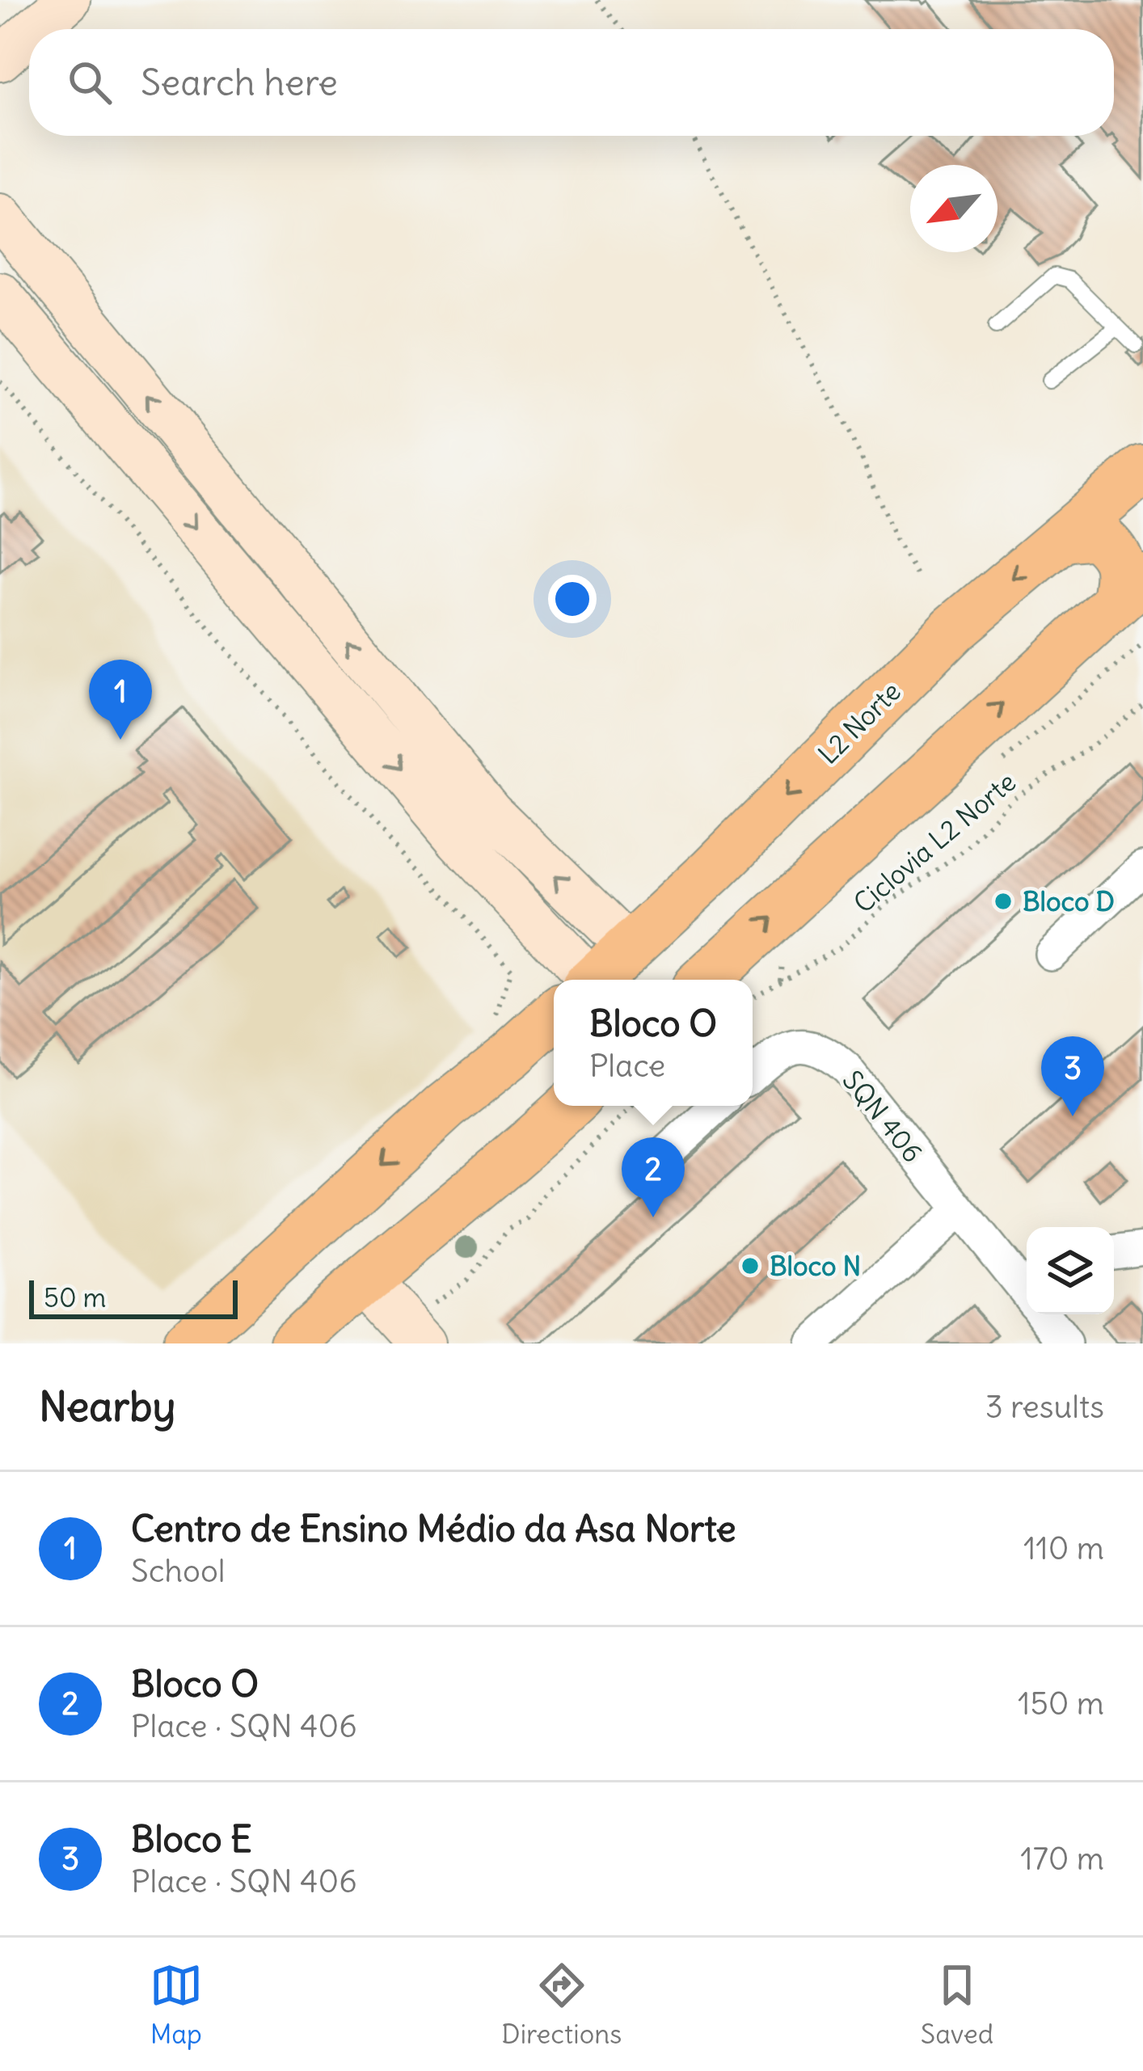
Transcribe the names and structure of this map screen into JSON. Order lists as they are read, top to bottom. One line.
{"streets":{"main road":["L2 Norte"],"street":["SQN 406"],"path":["Ciclovia L2 Norte"]},"places":["Bloco D","Bloco N"],"scale_bar":"50 m","north":"bottom left","page":{"search":"Search here","pins":["1","3","2"],"popup":["Bloco O","Place"],"scale":"50 m","heading":["Nearby","3 results"],"list":[{"mark":"1","name":"Centro de Ensino Médio da Asa Norte","note":"School","value":"110 m"},{"mark":"2","name":"Bloco O","note":"Place · SQN 406","value":"150 m"},{"mark":"3","name":"Bloco E","note":"Place · SQN 406","value":"170 m"}],"nav":["Map","Directions","Saved"]}}
